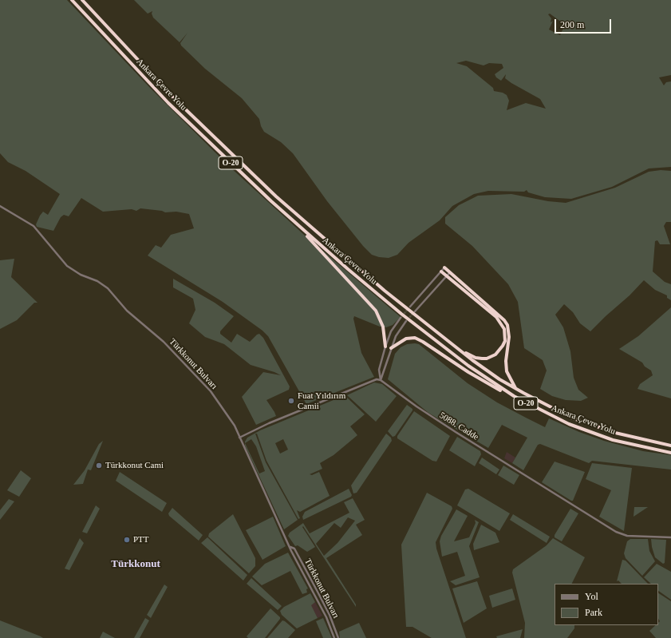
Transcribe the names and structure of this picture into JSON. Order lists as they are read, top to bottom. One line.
{"streets":{"highway":["Ankara Çevre Yolu","O-20"],"street":["Türkkonut Bulvarı","5088. Cadde"]},"districts":["Türkkonut"],"places":["Fuat Yıldırım Camii","Türkkonut Cami","PTT"],"legend":["Yol","Park"],"scale_bar":"200 m"}
